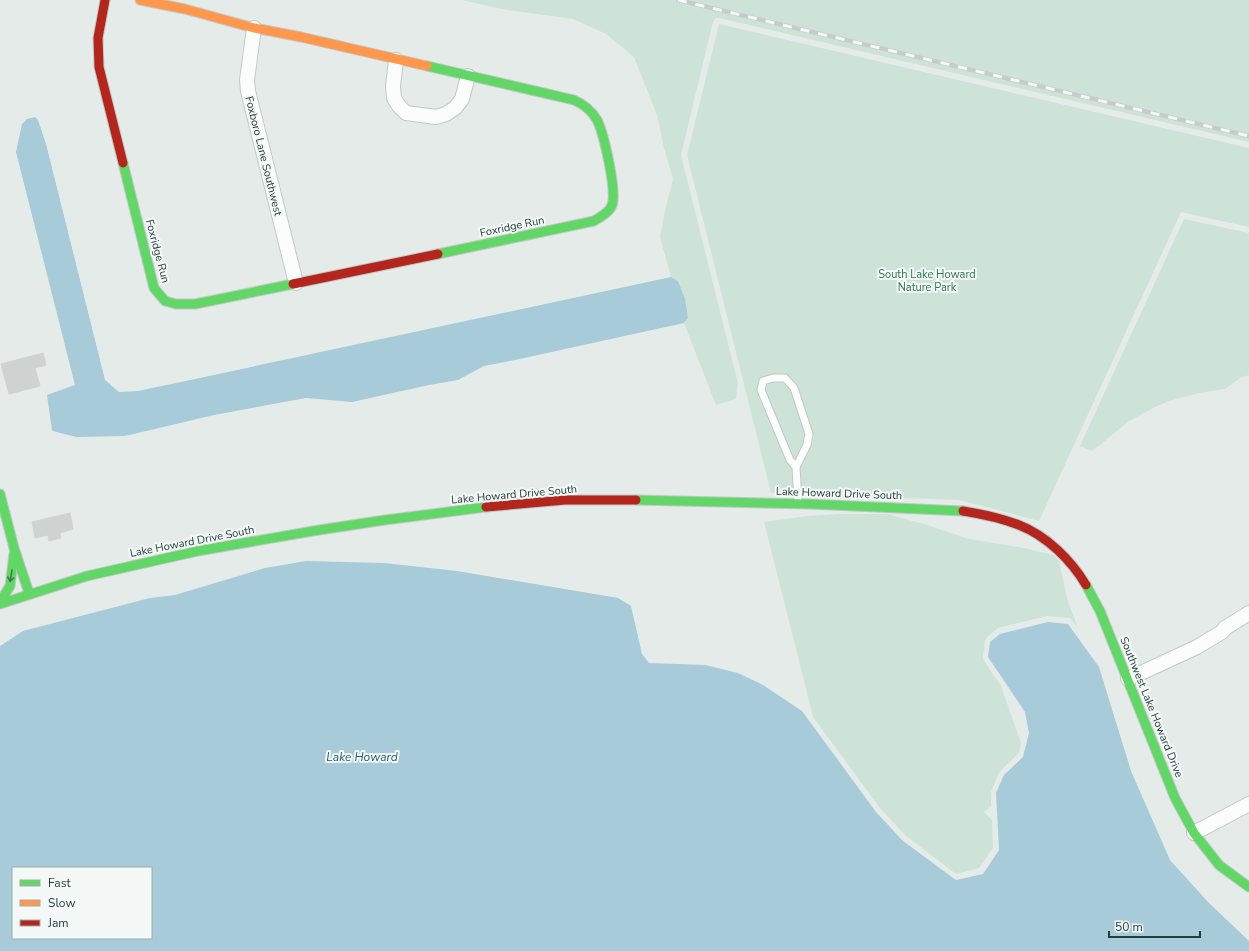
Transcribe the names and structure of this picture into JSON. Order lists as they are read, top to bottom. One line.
{"streets":{"street":["Foxboro Lane Southwest","Foxridge Run","Lake Howard Drive South","Southwest Lake Howard Drive"]},"crossings":[["Foxboro Lane Southwest","Foxridge Run"],["Lake Howard Drive South","Southwest Lake Howard Drive"]],"water":["Lake Howard"],"parks":["South Lake Howard Nature Park"],"legend":["Fast","Slow","Jam"],"scale_bar":"50 m"}
